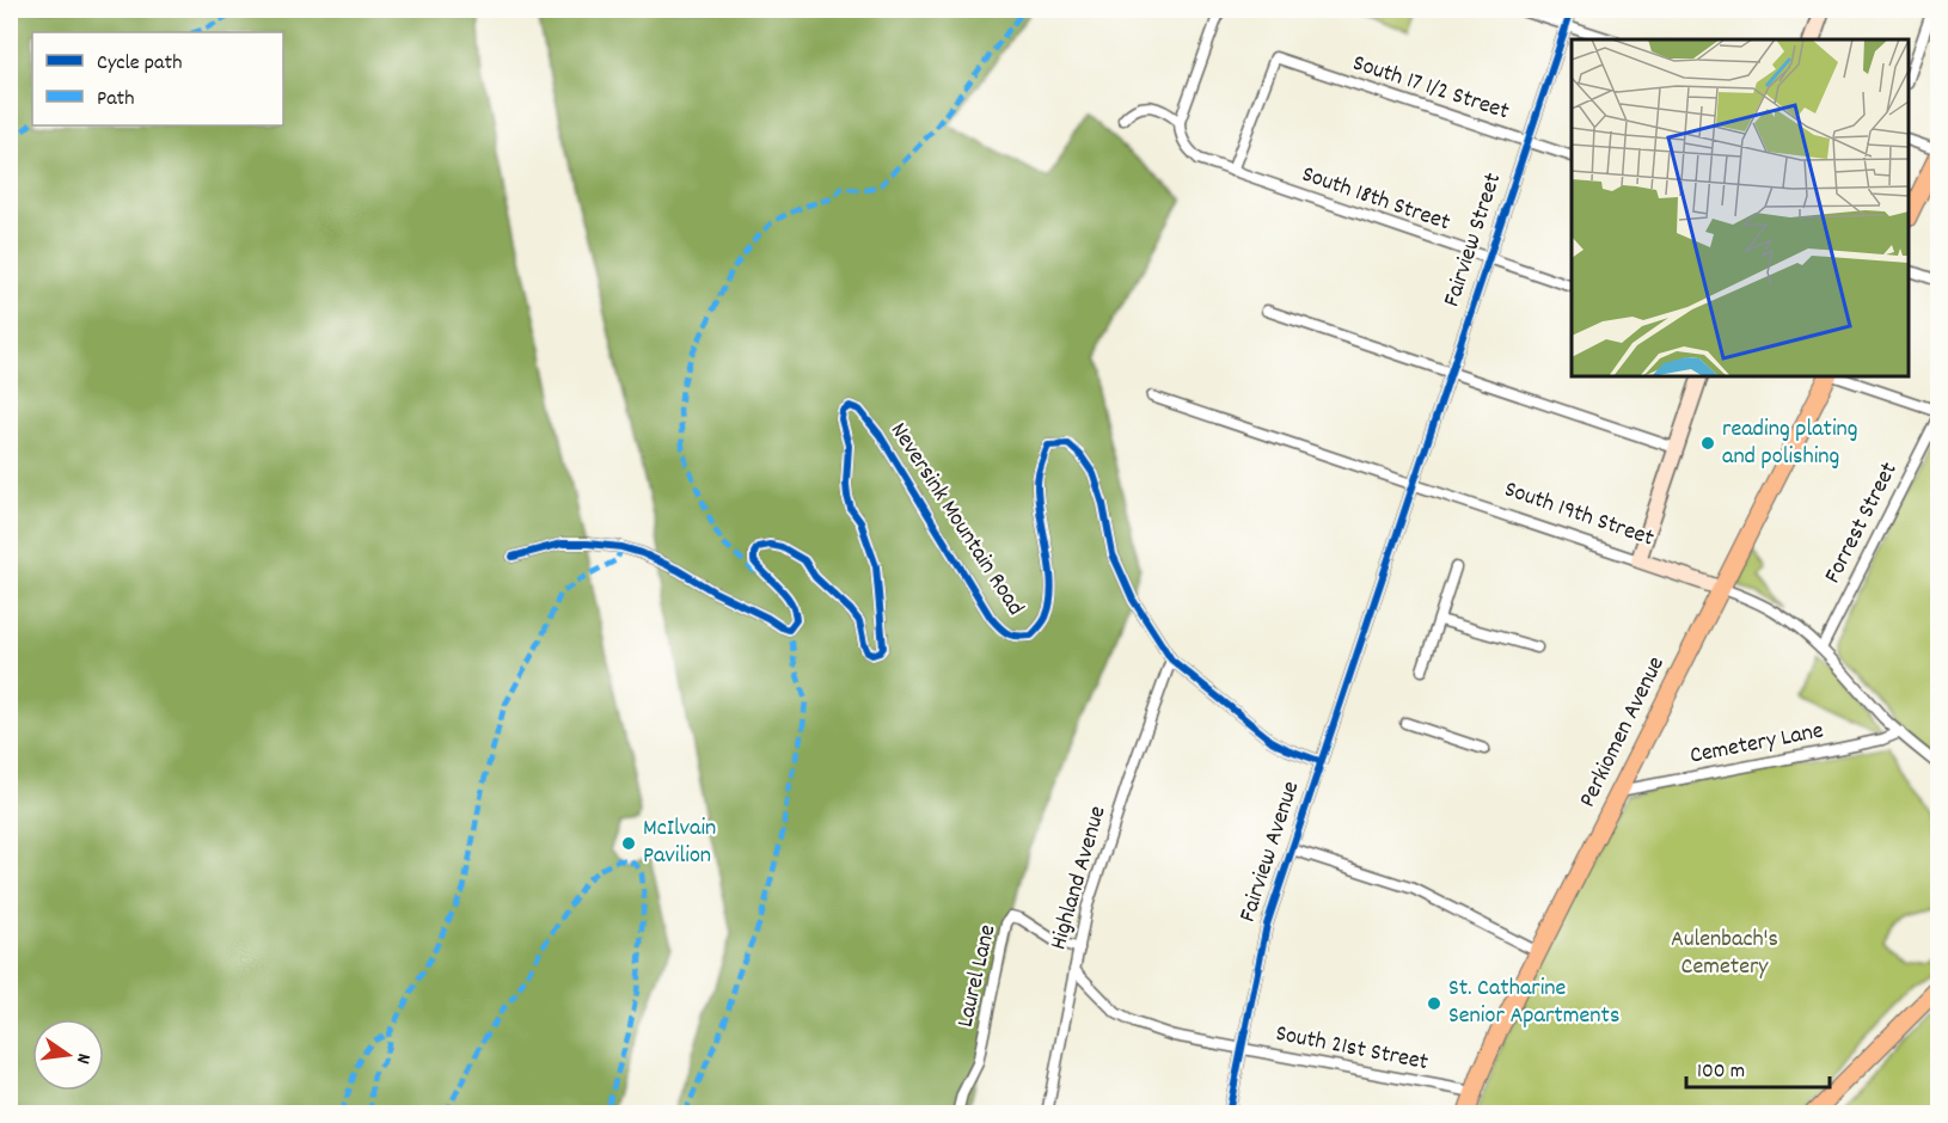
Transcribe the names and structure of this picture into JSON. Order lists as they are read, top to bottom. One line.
{"streets":{"main road":["Perkiomen Avenue"],"street":["South 17 1/2 Street","South 18th Street","Fairview Street","South 19th Street","Neversink Mountain Road","Forrest Street","Cemetery Lane","Fairview Avenue","Highland Avenue","Laurel Lane","South 21st Street"]},"crossings":[["South 17 1/2 Street","South 18th Street"],["South 17 1/2 Street","Fairview Street"],["South 18th Street","Fairview Street"],["Fairview Street","South 19th Street"],["Fairview Street","Fairview Avenue"],["South 19th Street","Forrest Street"],["South 19th Street","Perkiomen Avenue"],["South 19th Street","Cemetery Lane"],["South 19th Street","Fairview Avenue"],["Neversink Mountain Road","Highland Avenue"],["Perkiomen Avenue","Cemetery Lane"],["Perkiomen Avenue","South 21st Street"],["Fairview Avenue","South 21st Street"],["Highland Avenue","Laurel Lane"],["Highland Avenue","South 21st Street"]],"parks":["Aulenbach's Cemetery"],"places":["reading plating and polishing","McIlvain Pavilion","St. Catharine Senior Apartments"],"legend":["Cycle path","Path"],"scale_bar":"100 m","north":"right"}
